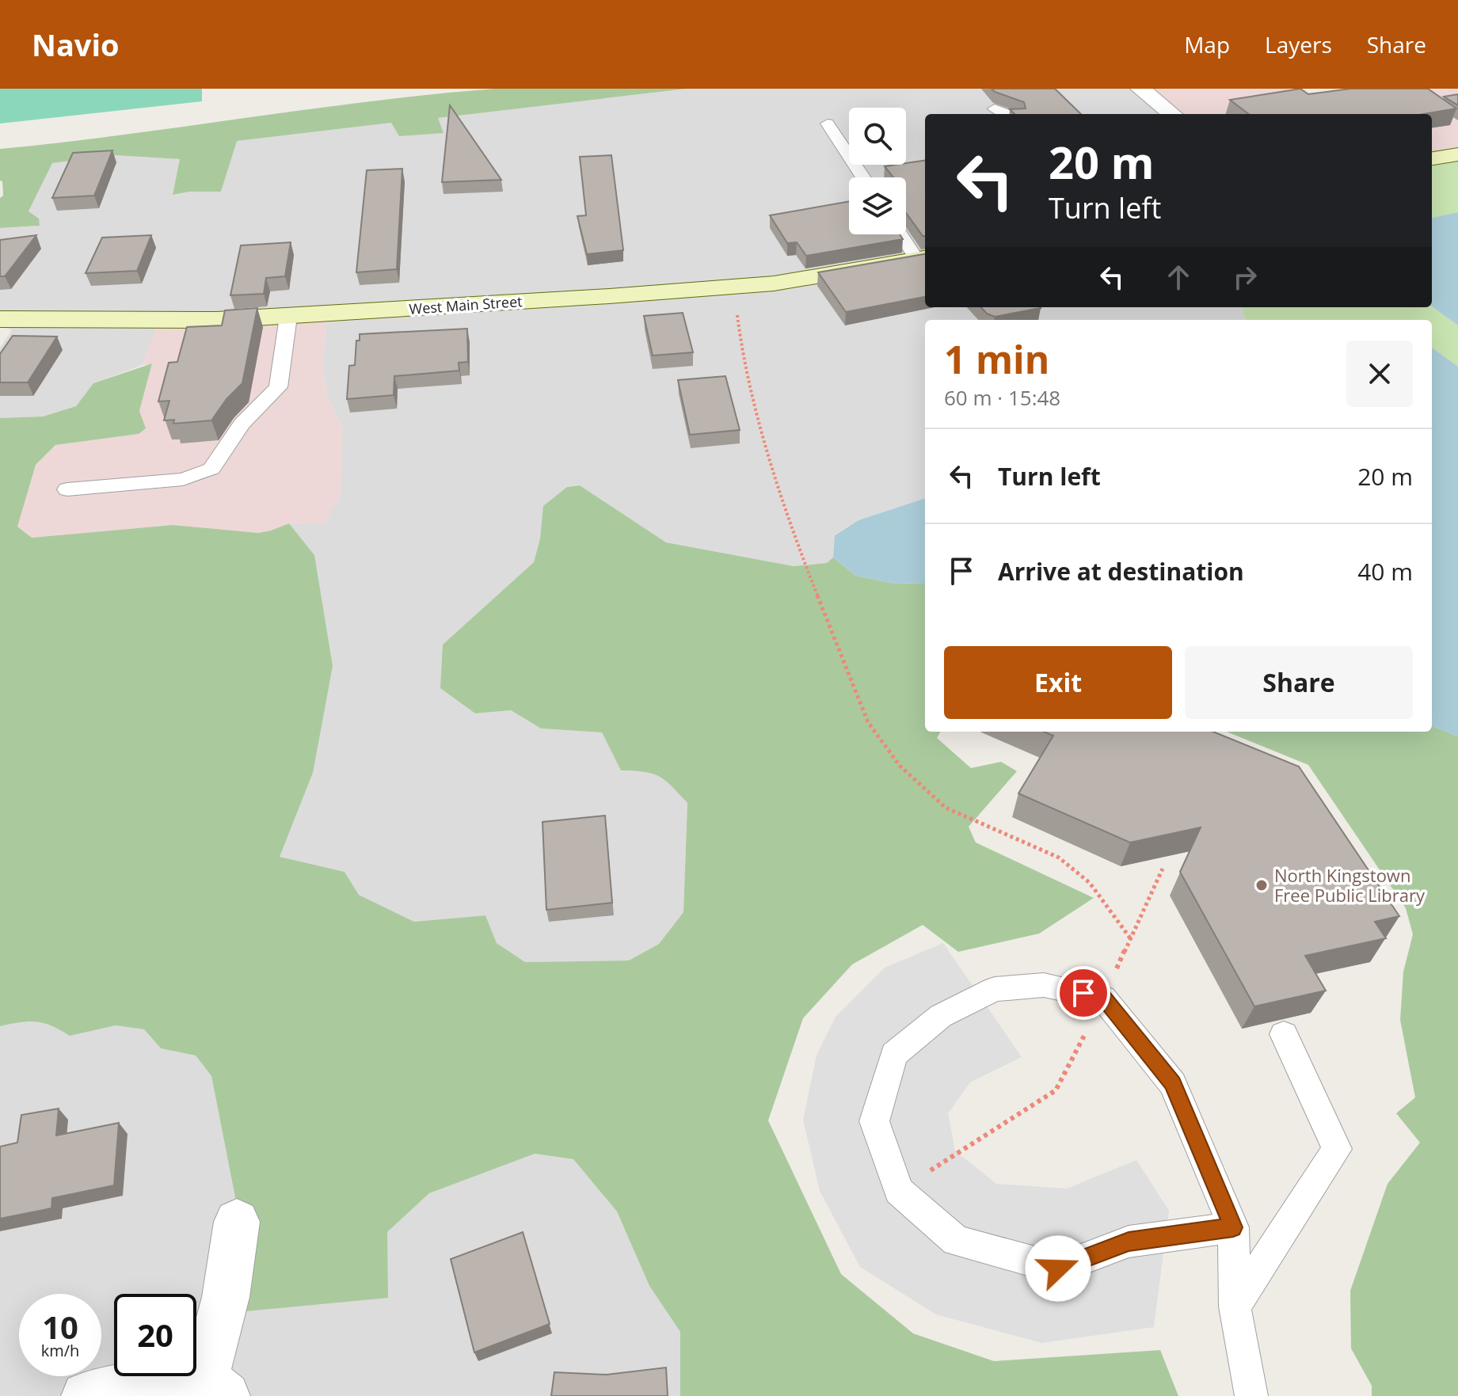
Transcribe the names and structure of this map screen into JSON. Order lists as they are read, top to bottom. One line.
{"streets":{"main road":["West Main Street"]},"places":["North Kingstown Free Public Library"],"page":{"header":"Navio","nav":["Map","Layers","Share"],"turn":["20 m","Turn left"],"heading":["1 min","60 m · 15:48"],"list":[{"name":"Turn left","value":"20 m"},{"name":"Arrive at destination","value":"40 m"}],"buttons":["Exit","Share"],"speed":"10 km/h","limit":"20"}}
